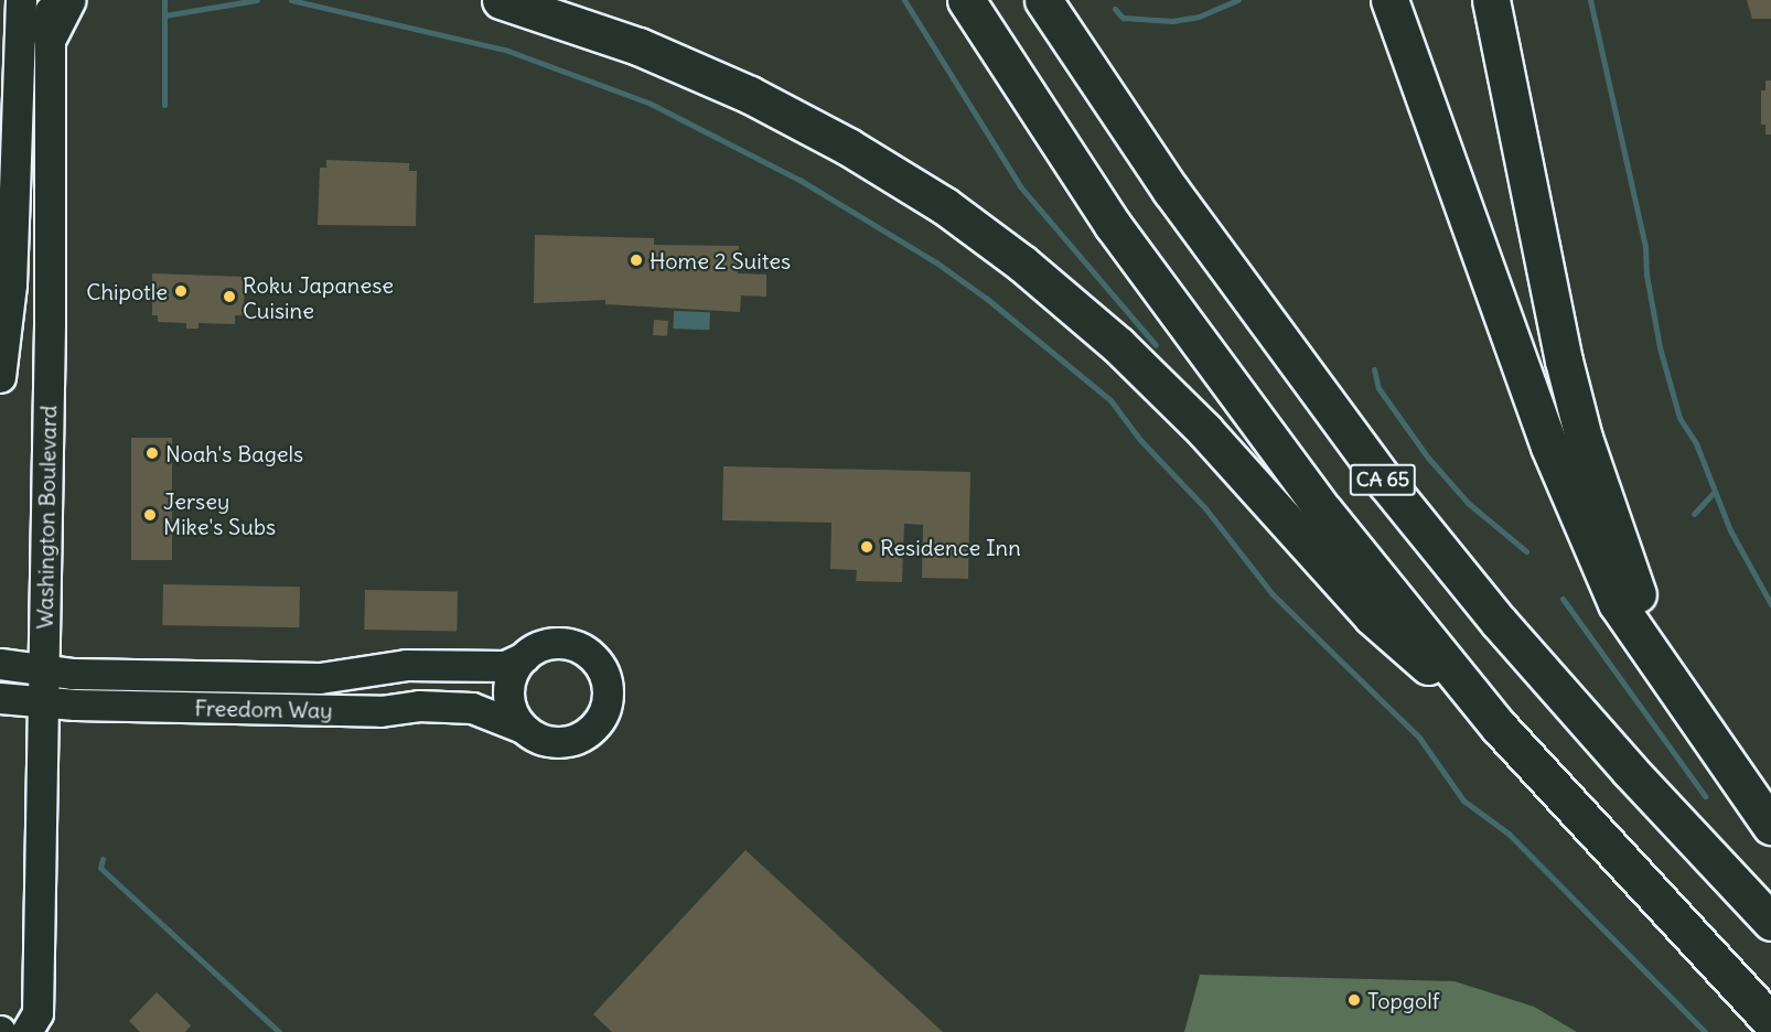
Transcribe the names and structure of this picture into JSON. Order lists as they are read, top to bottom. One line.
{"streets":{"highway":["CA 65"],"main road":["Washington Boulevard","Freedom Way"]},"crossings":[["Washington Boulevard","Freedom Way"]],"places":["Home 2 Suites","Chipotle","Roku Japanese Cuisine","Noah's Bagels","Jersey Mike's Subs","Residence Inn","Topgolf"]}
